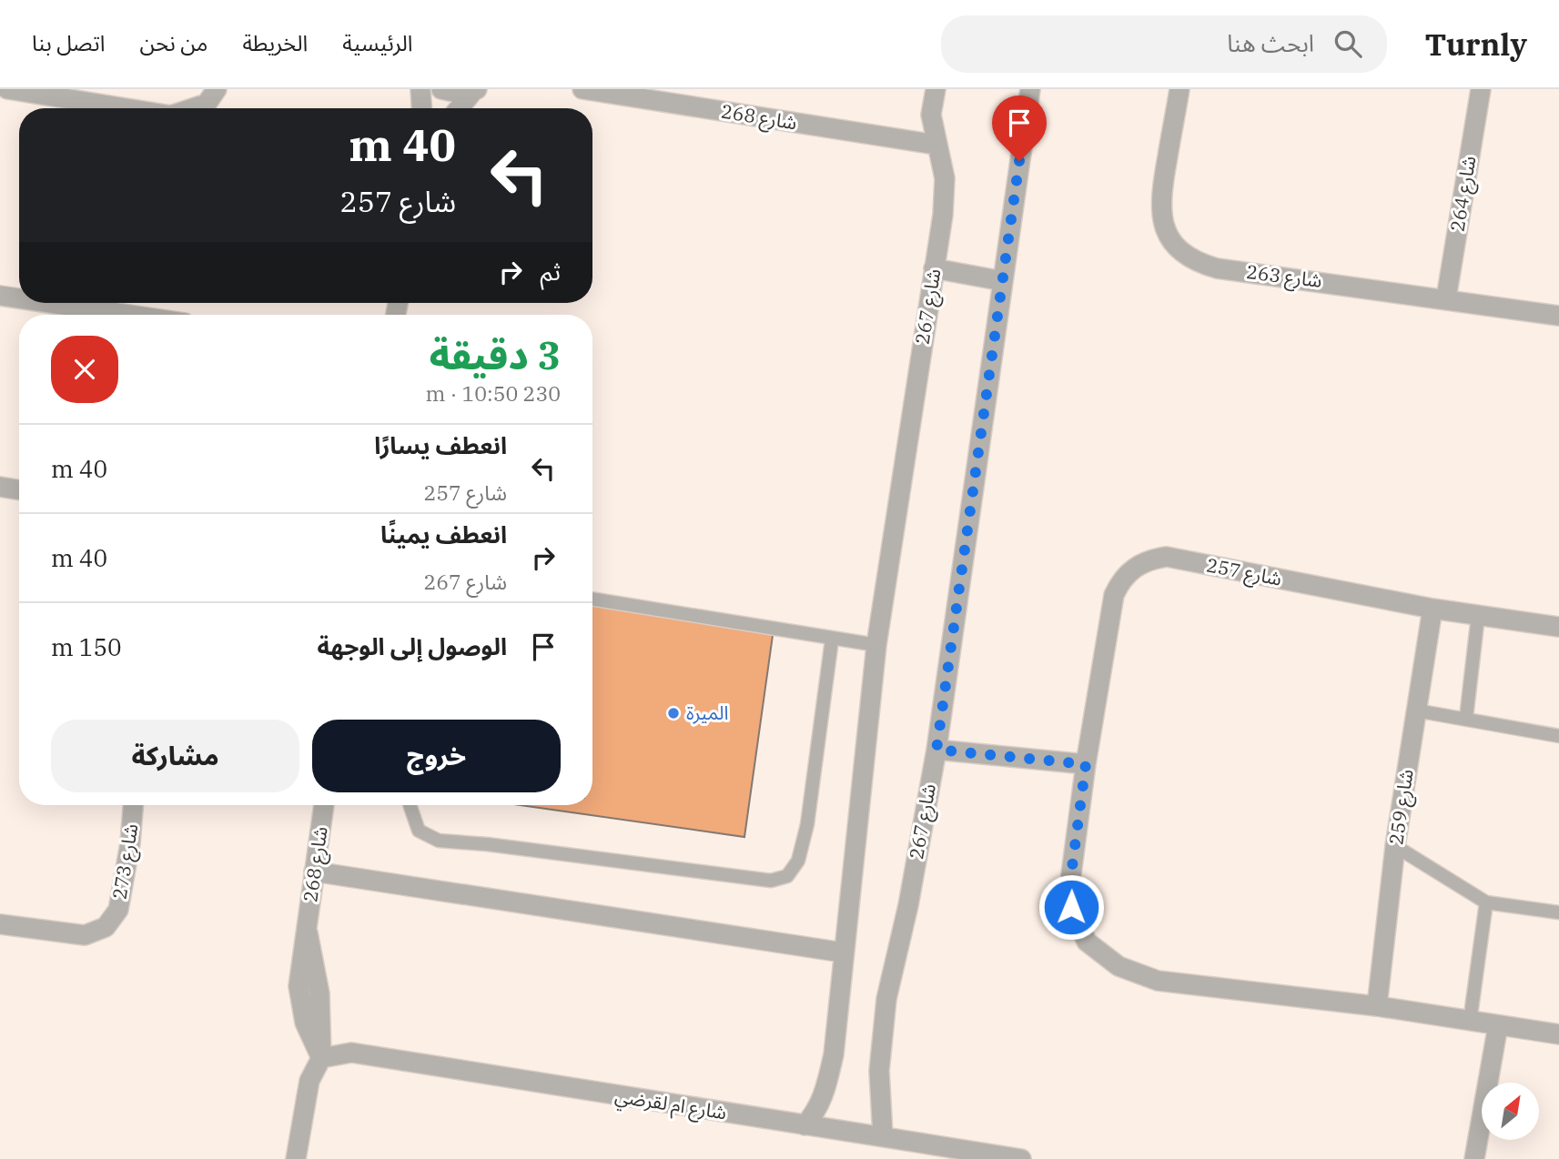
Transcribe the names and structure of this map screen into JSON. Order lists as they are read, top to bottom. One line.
{"streets":{"street":["شارع 268","شارع 264","شارع 263","شارع 267","شارع 257","شارع 259","شارع 273","شارع ام لقرضي"]},"crossings":[["شارع 268","شارع 267"],["شارع 268","شارع ام لقرضي"],["شارع 264","شارع 263"],["شارع 267","شارع ام لقرضي"],["شارع 257","شارع 259"]],"places":["الميرة"],"north":"top right","page":{"header":"Turnly","search":"ابحث هنا","nav":["الرئيسية","الخريطة","من نحن","اتصل بنا"],"turn":["40 m","شارع 257"],"then":"ثم","heading":["3 دقيقة","230 m · 10:50"],"list":[{"name":"انعطف يسارًا","note":"شارع 257","value":"40 m"},{"name":"انعطف يمينًا","note":"شارع 267","value":"40 m"},{"name":"الوصول إلى الوجهة","value":"150 m"}],"buttons":["خروج","مشاركة"]}}
